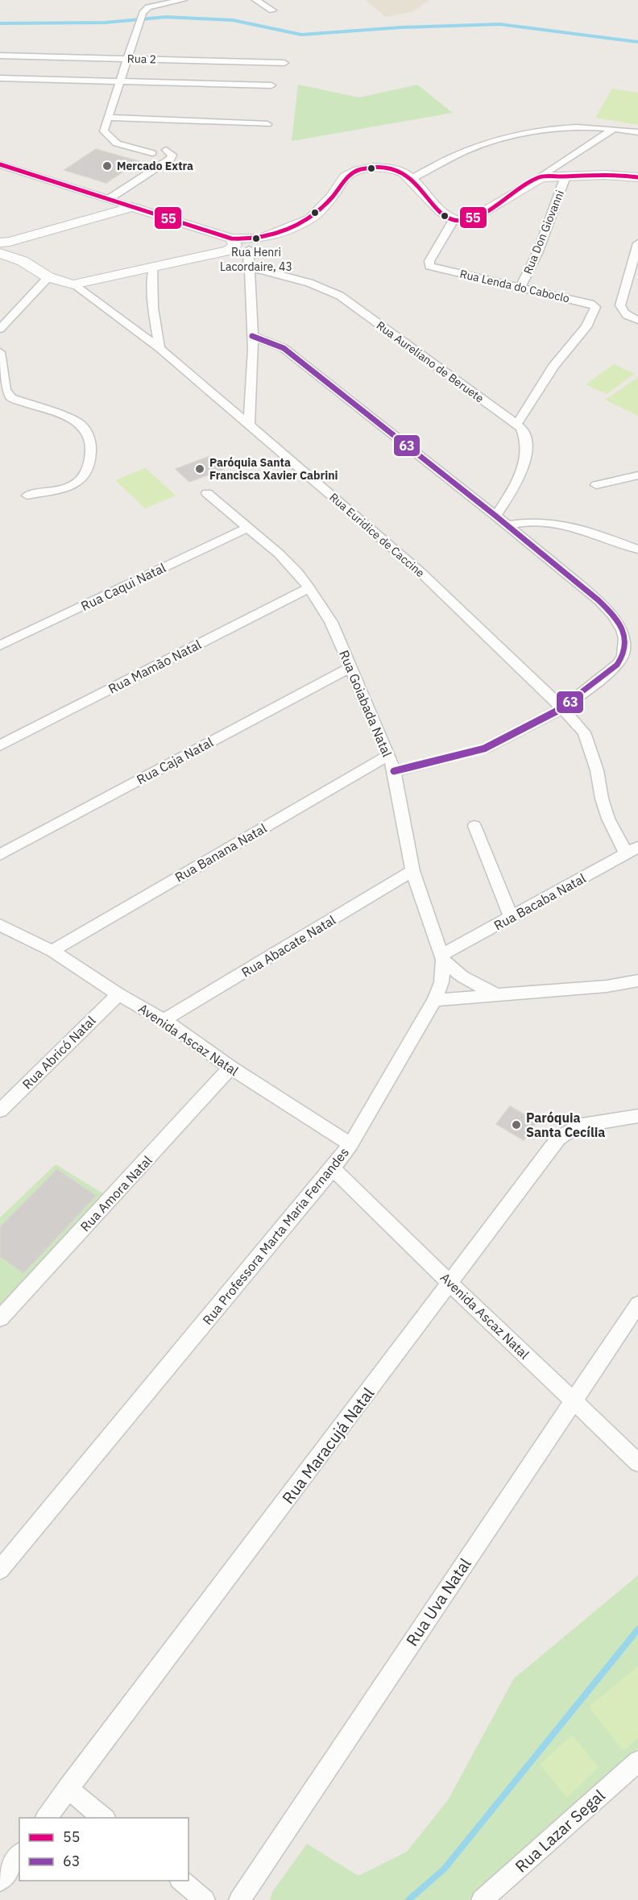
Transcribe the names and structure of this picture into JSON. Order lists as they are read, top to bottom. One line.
{"streets":{"street":["Rua 2","Rua Don Giovanni","Rua Lenda do Caboclo","Rua Aureliano de Beruete","Rua Euridice de Caccine","Rua Caqui Natal","Rua Mamão Natal","Rua Goiabada Natal","Rua Caja Natal","Rua Banana Natal","Rua Bacaba Natal","Rua Abacate Natal","Avenida Ascaz Natal","Rua Abricó Natal","Rua Amora Natal","Rua Professora Marta Maria Fernandes","Rua Maracujá Natal","Rua Uva Natal","Rua Lazar Segal"]},"crossings":[["Rua Don Giovanni","Rua Lenda do Caboclo"],["Rua Lenda do Caboclo","Rua Aureliano de Beruete"],["Rua Euridice de Caccine","Rua Bacaba Natal"],["Rua Caqui Natal","Rua Goiabada Natal"],["Rua Mamão Natal","Rua Goiabada Natal"],["Rua Goiabada Natal","Rua Caja Natal"],["Rua Goiabada Natal","Rua Banana Natal"],["Rua Goiabada Natal","Rua Bacaba Natal"],["Rua Goiabada Natal","Rua Abacate Natal"],["Rua Goiabada Natal","Rua Professora Marta Maria Fernandes"],["Rua Banana Natal","Avenida Ascaz Natal"],["Rua Abacate Natal","Avenida Ascaz Natal"],["Avenida Ascaz Natal","Rua Abricó Natal"],["Avenida Ascaz Natal","Rua Amora Natal"],["Avenida Ascaz Natal","Rua Professora Marta Maria Fernandes"],["Avenida Ascaz Natal","Rua Maracujá Natal"],["Avenida Ascaz Natal","Rua Uva Natal"]],"places":["Mercado Extra","Rua Henri Lacordaire, 43","Paróquia Santa Francisca Xavier Cabrini","Paróquia Santa Cecília"],"lines":["transit line 55","transit line 63"],"legend":["55","63"]}
